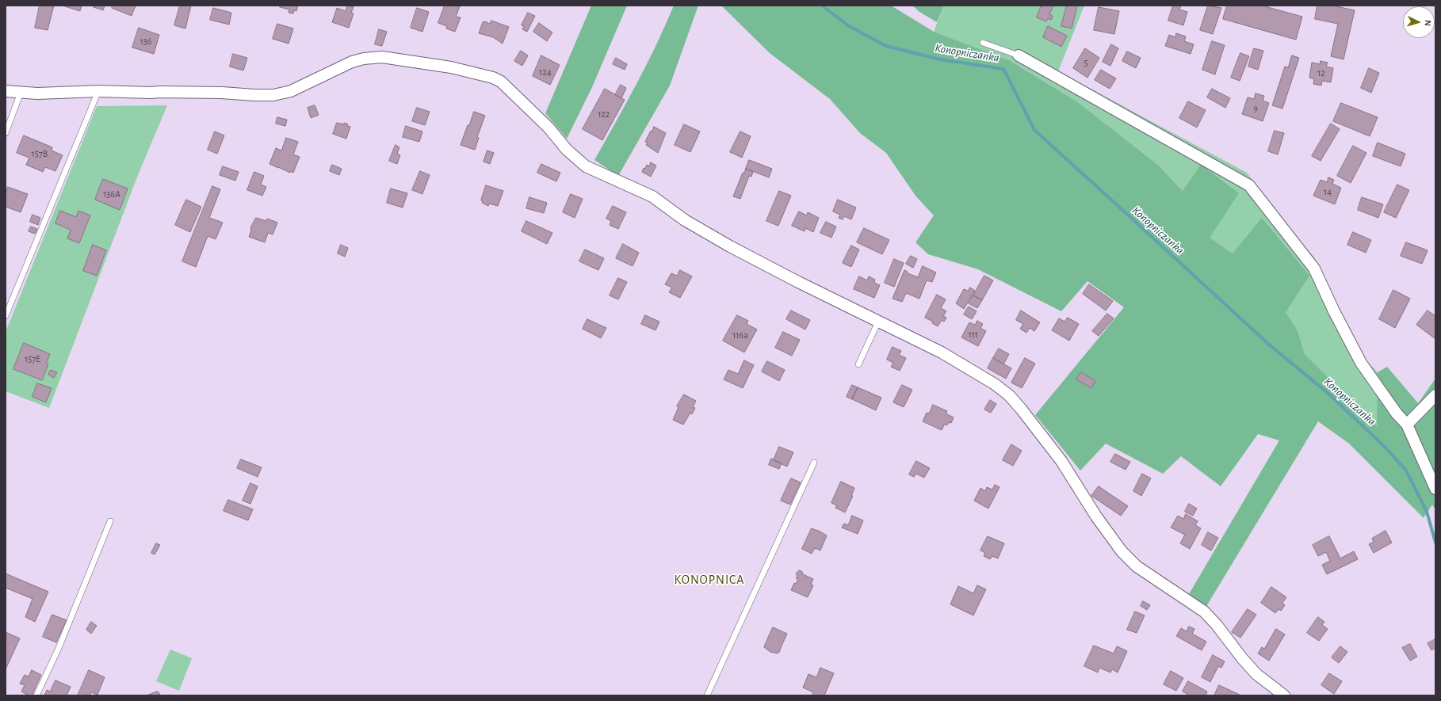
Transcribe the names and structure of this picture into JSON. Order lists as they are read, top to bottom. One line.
{"districts":["KONOPNICA"],"water":["Konopniczanka"],"house_numbers":["136","5","124","12","9","122","157B","14","136A","111","116a","157E"],"north":"right"}
